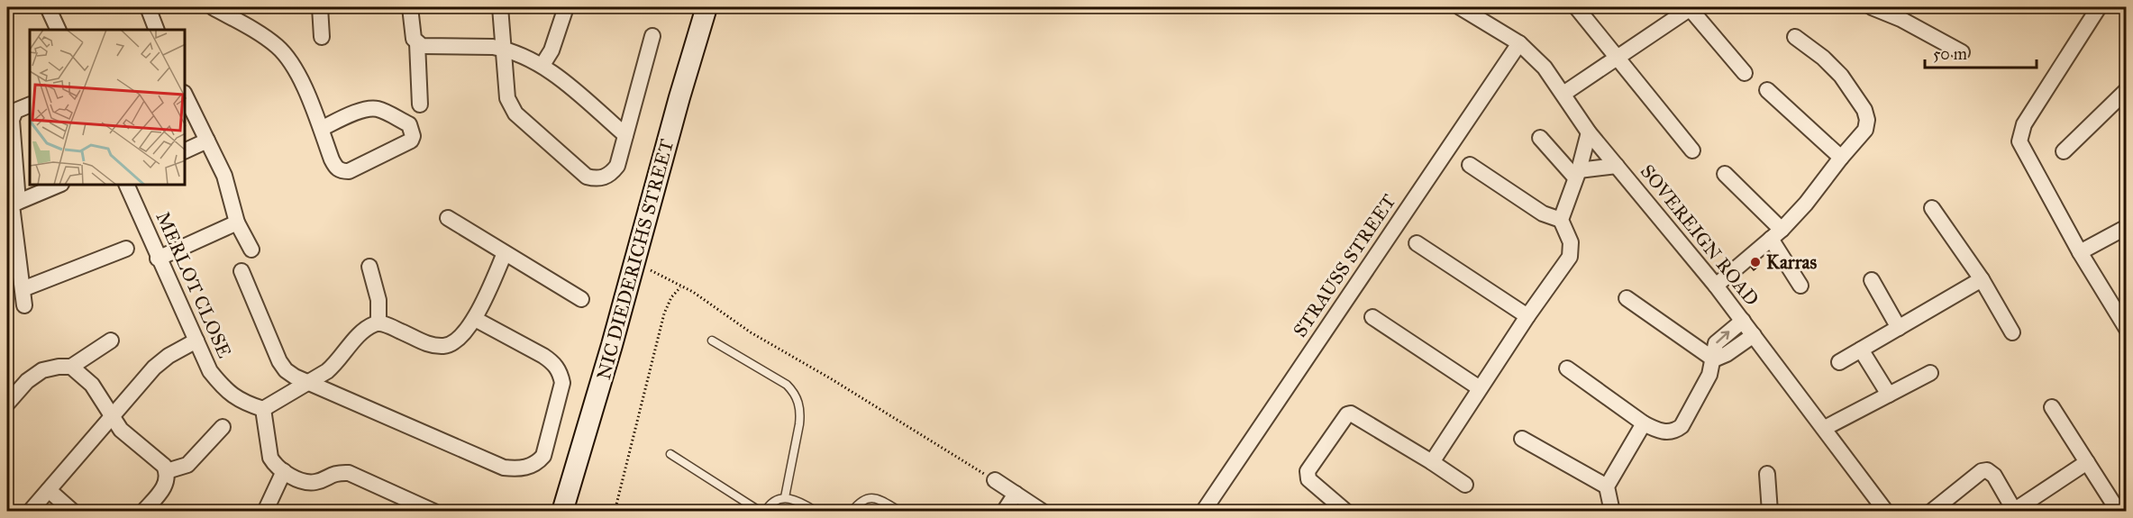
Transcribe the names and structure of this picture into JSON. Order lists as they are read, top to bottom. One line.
{"streets":{"street":["SOVEREIGN ROAD","NIC DIEDERICHS STREET","STRAUSS STREET","MERLOT CLOSE"]},"crossings":[["SOVEREIGN ROAD","STRAUSS STREET"]],"places":["Karras"],"scale_bar":"50 m"}
